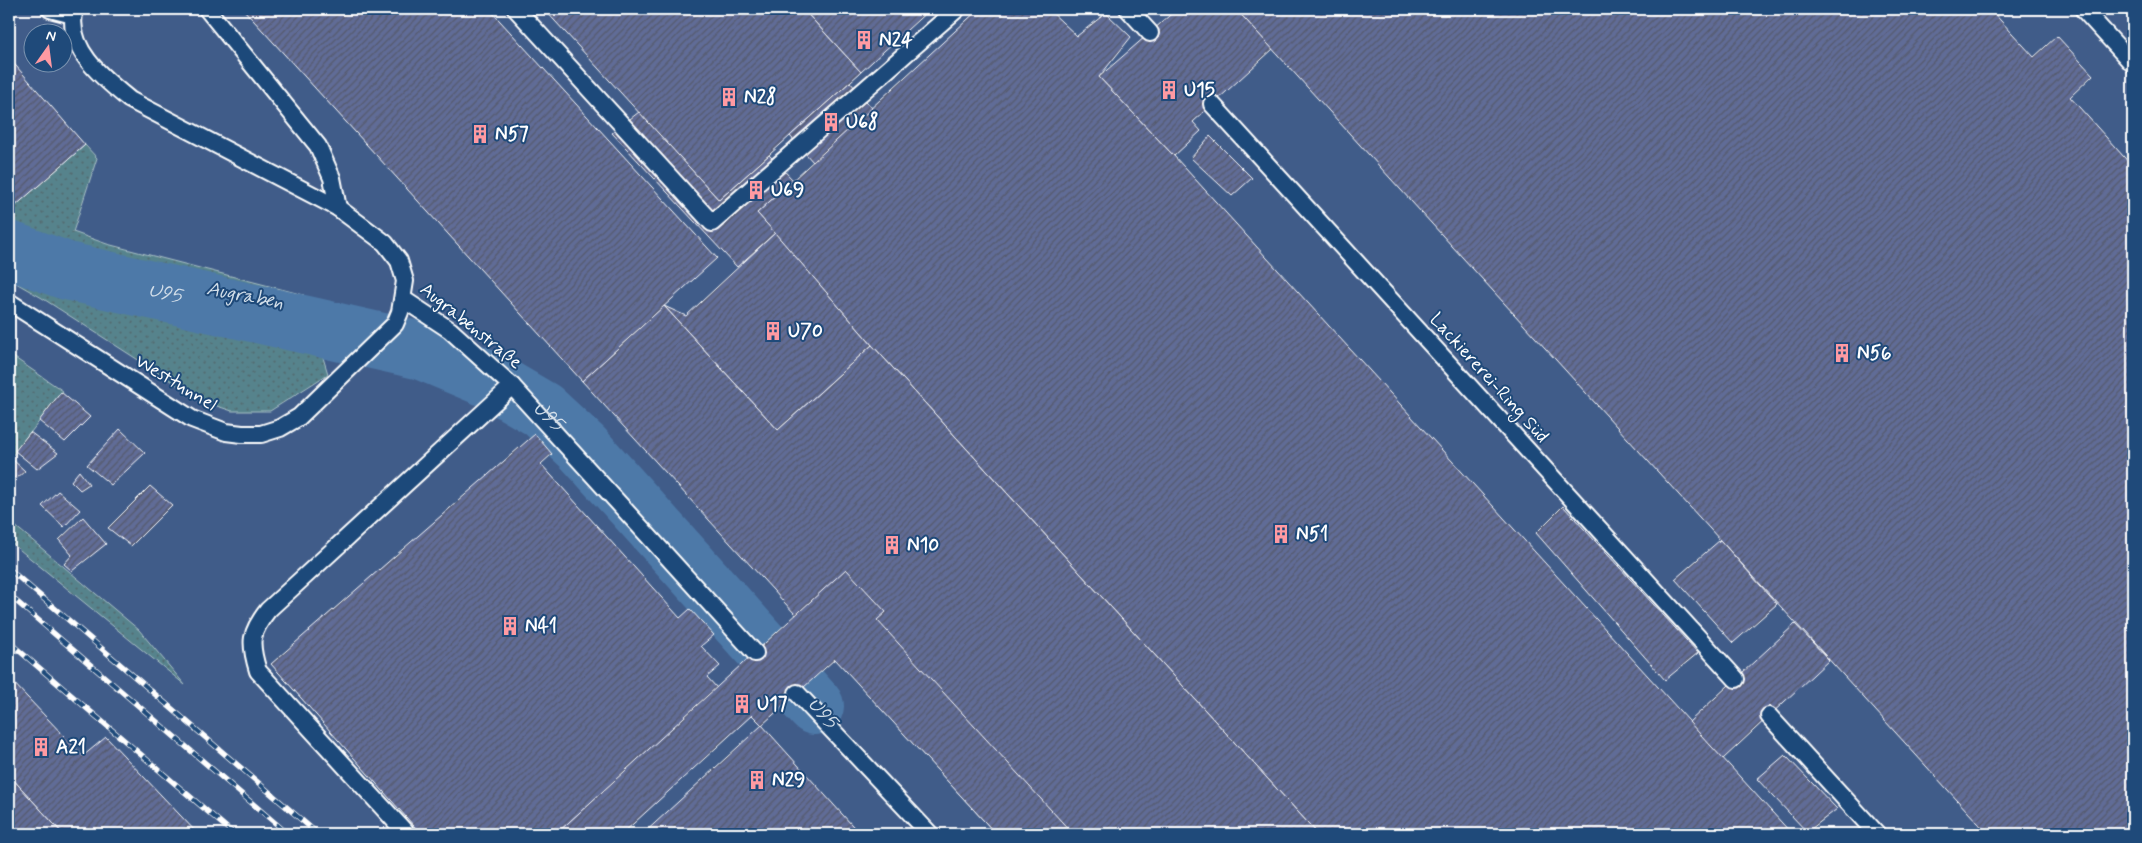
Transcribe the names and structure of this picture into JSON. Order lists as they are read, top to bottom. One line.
{"streets":{"lane":["Augrabenstraße","Lackiererei-Ring Süd","Westtunnel"]},"crossings":[["Augrabenstraße","Westtunnel"]],"water":["U95","Augraben"],"places":{"building":["N24","U15","N28","U68","N57","U69","U70","N56","N51","N10","N41","U17","A21","N29"]},"north":"top"}
